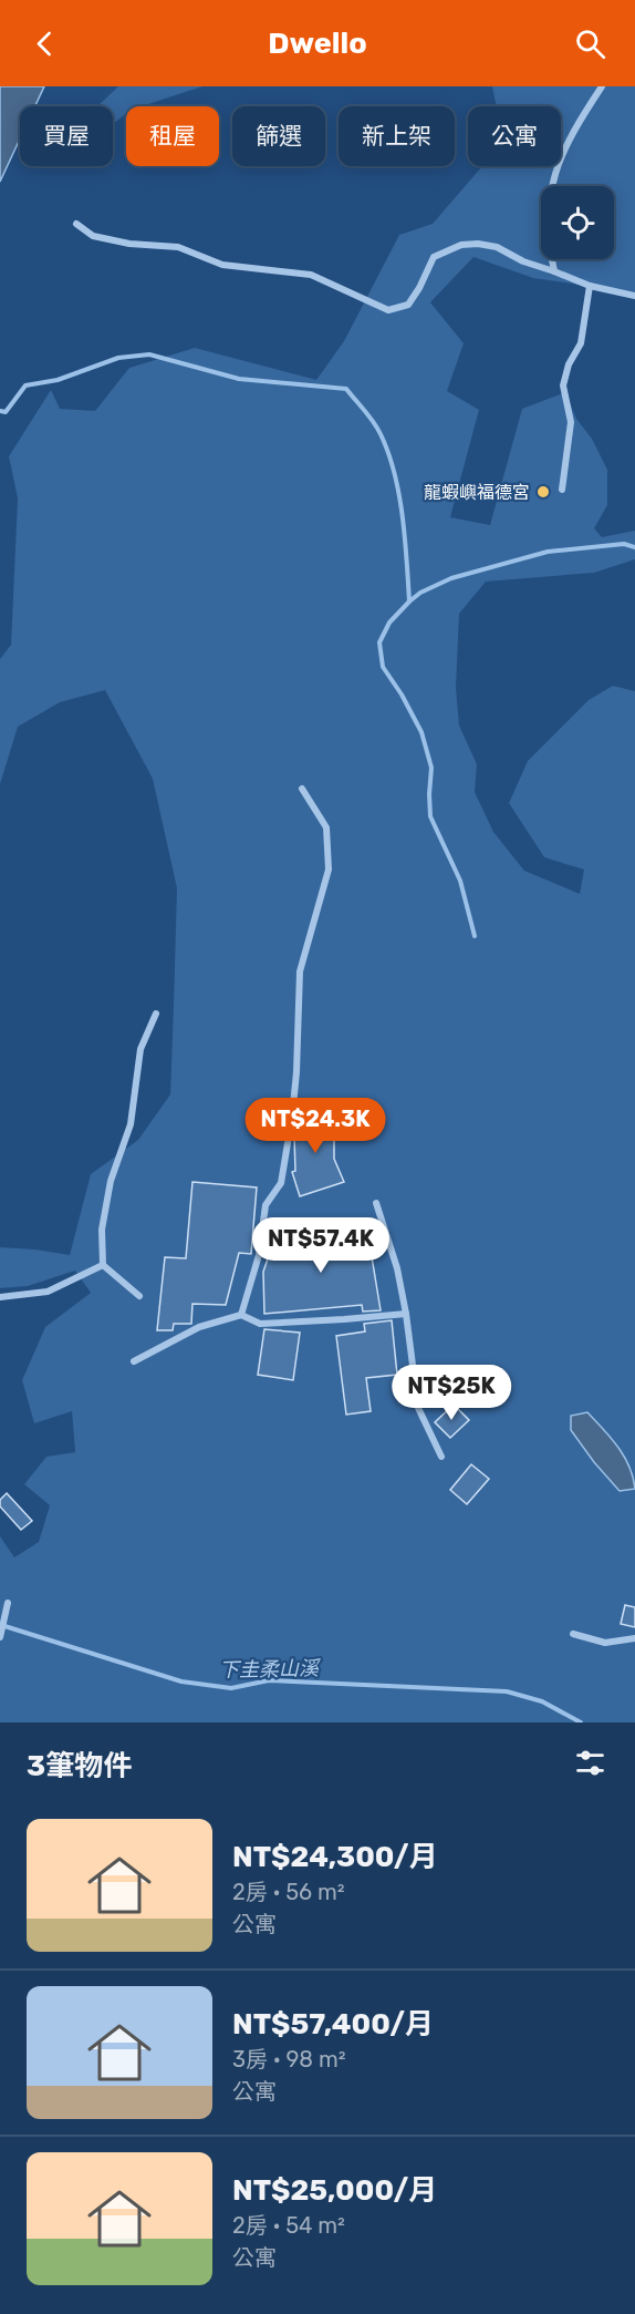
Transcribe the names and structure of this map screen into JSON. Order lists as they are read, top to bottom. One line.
{"water":["下圭柔山溪"],"places":["龍蝦嶼福德宮"],"page":{"header":"Dwello","chip":["買屋","租屋","篩選","新上架","公寓"],"price":["NT$24.3K","NT$57.4K","NT$25K"],"heading":"3筆物件","list":[{"name":"NT$24,300/月","note":"2房 · 56 m² · 公寓"},{"name":"NT$57,400/月","note":"3房 · 98 m² · 公寓"},{"name":"NT$25,000/月","note":"2房 · 54 m² · 公寓"}]}}
